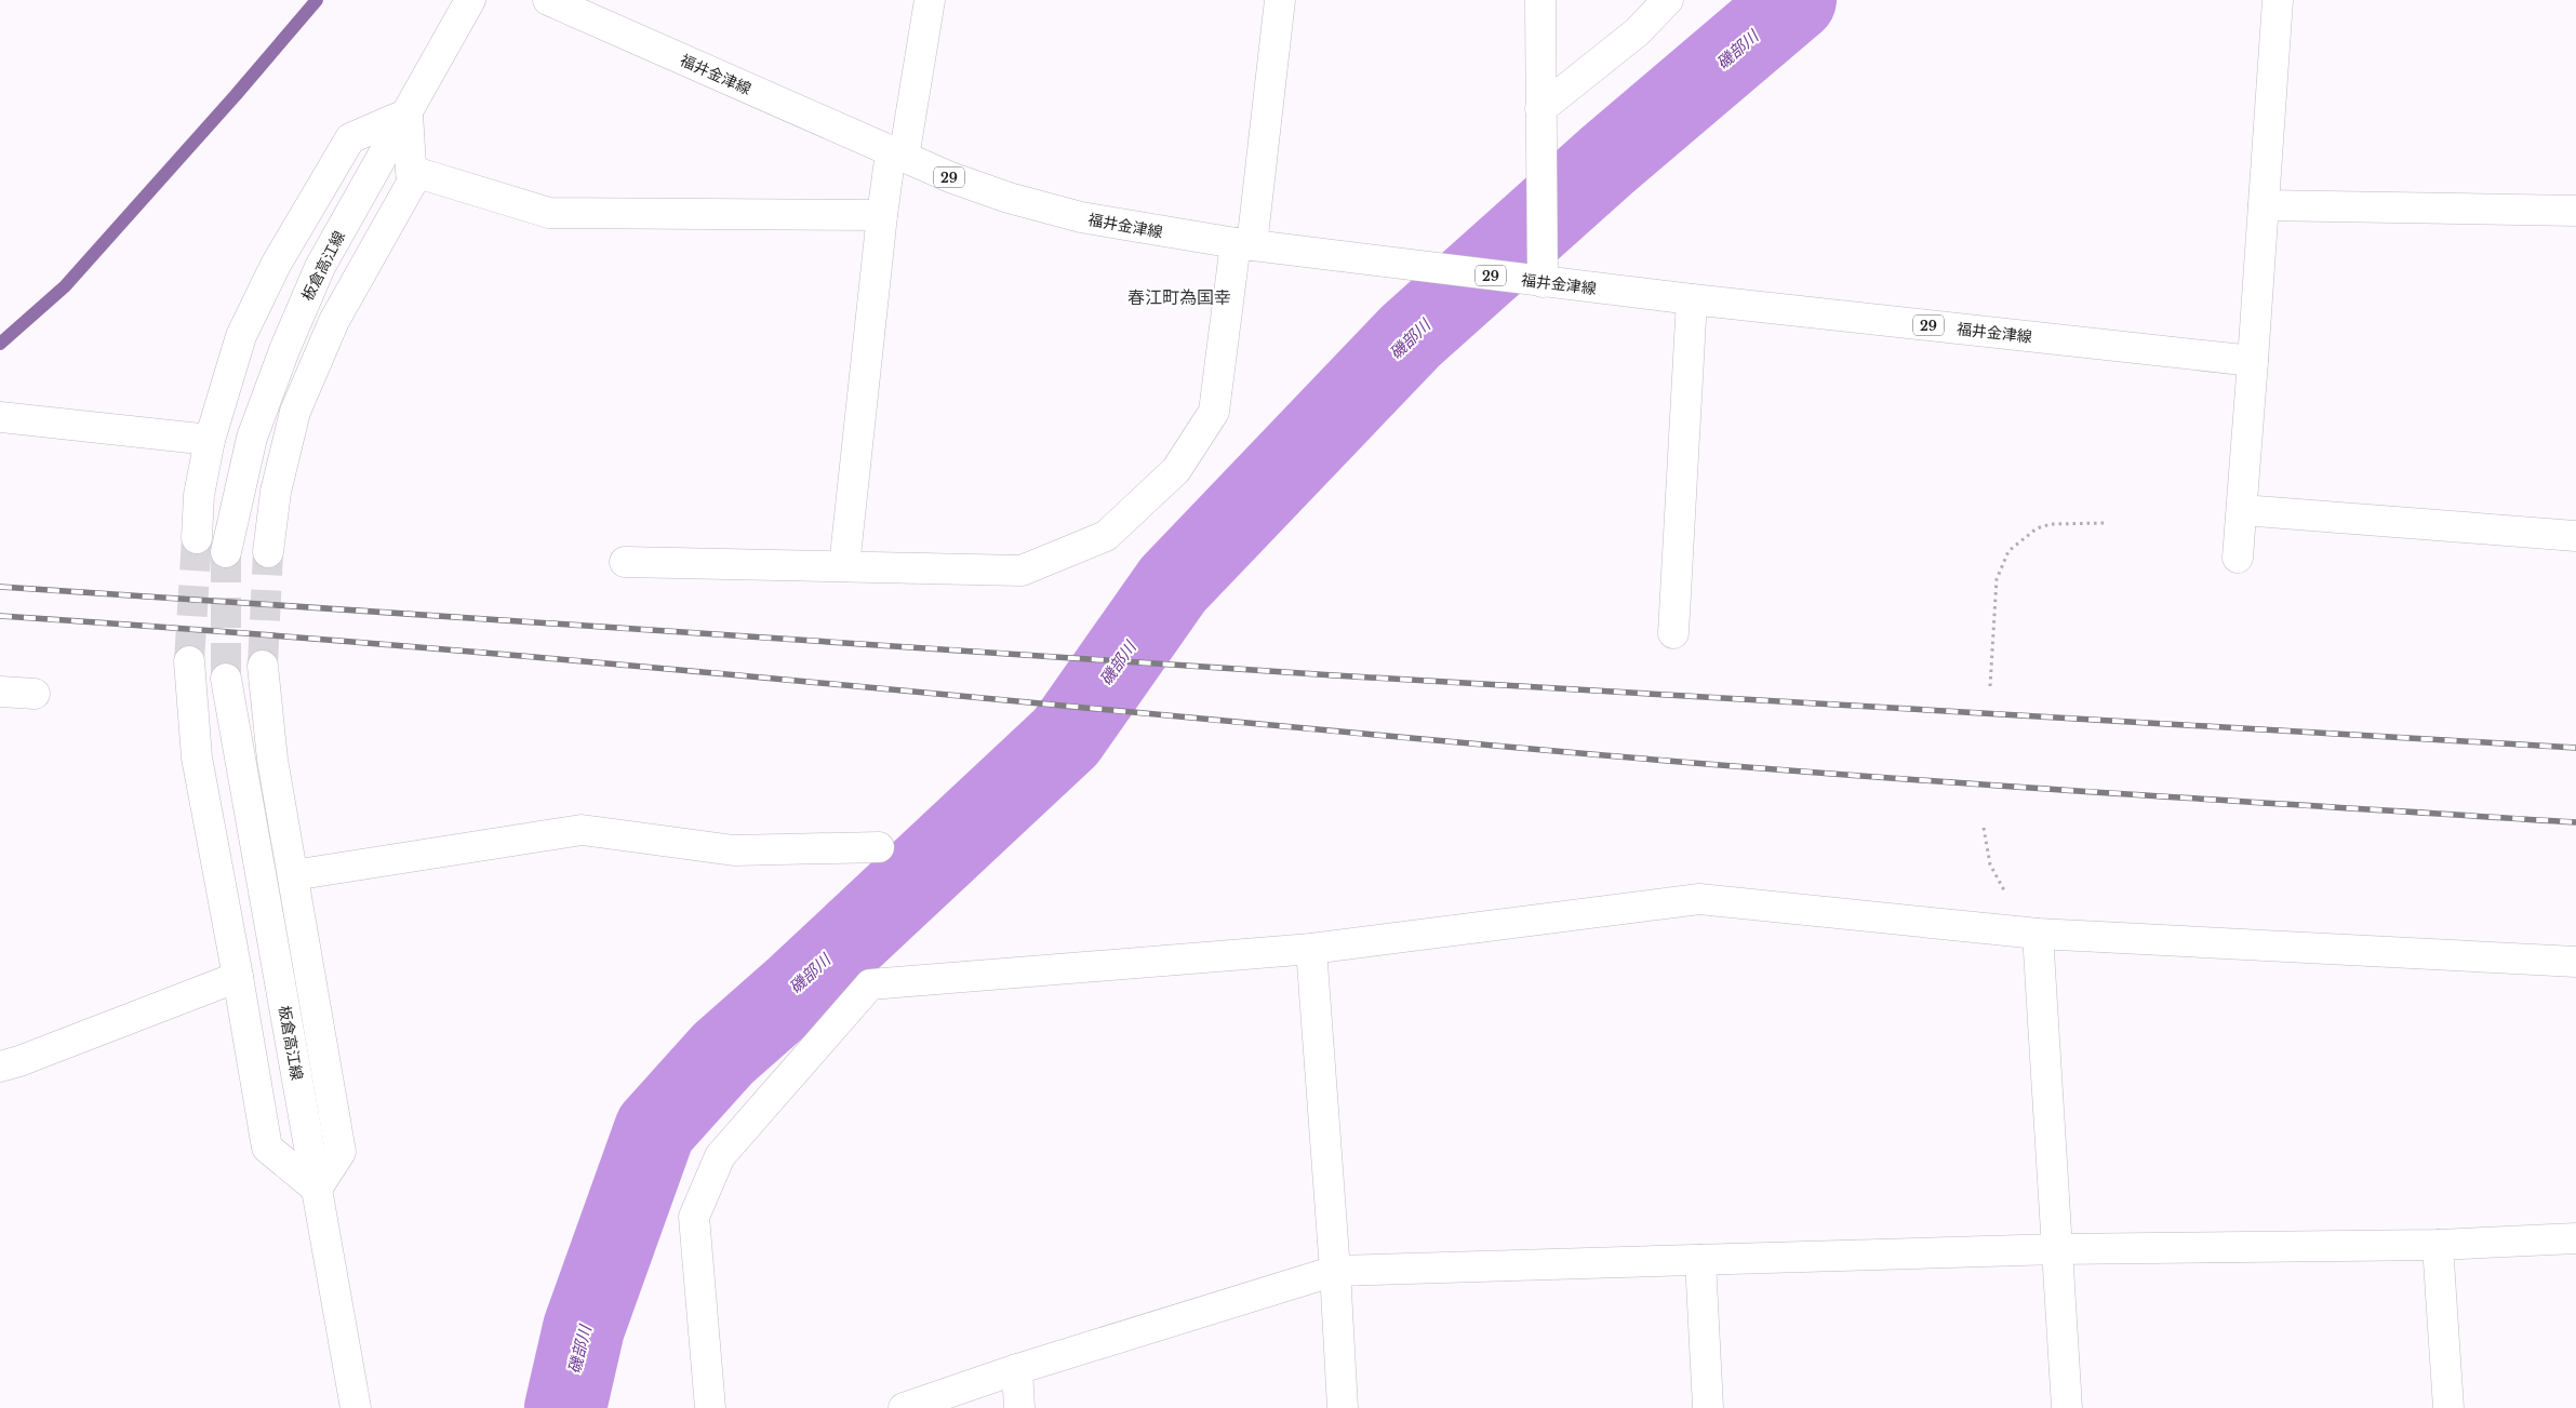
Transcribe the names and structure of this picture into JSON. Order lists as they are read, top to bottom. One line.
{"streets":{"street":["福井金津線","29","板倉高江線"]},"districts":["春江町為国幸"],"water":["磯部川"]}
